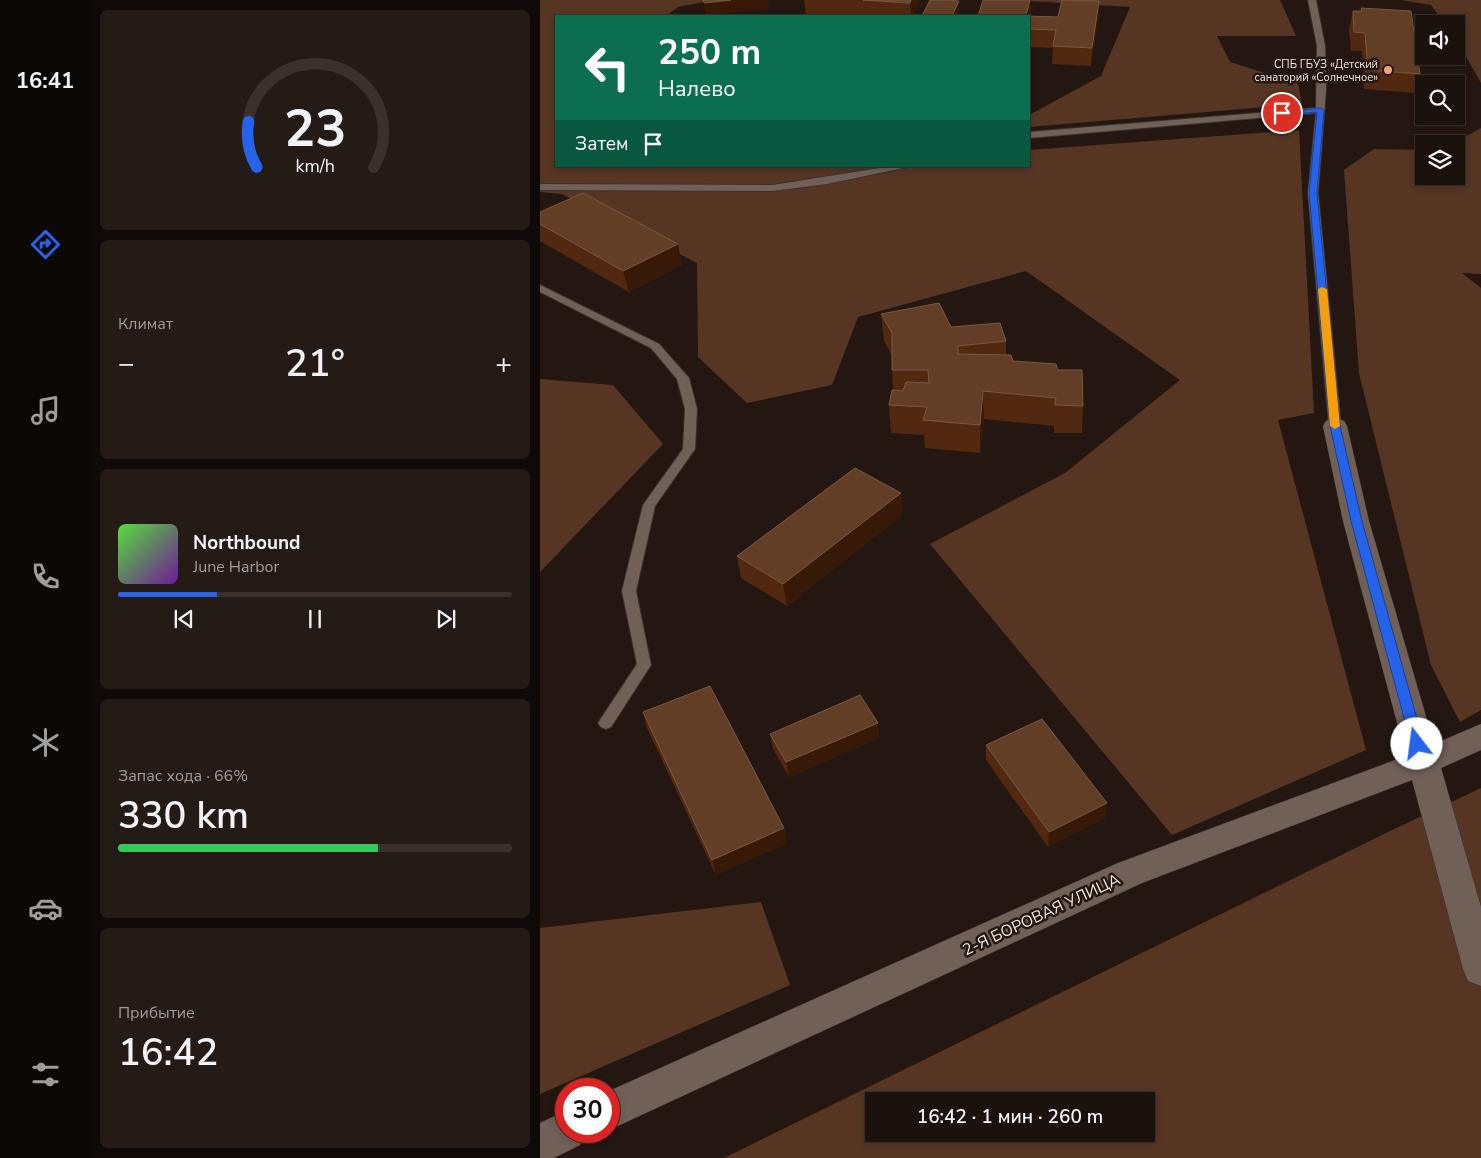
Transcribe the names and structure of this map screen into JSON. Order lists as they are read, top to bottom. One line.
{"streets":{"street":["2-Я БОРОВАЯ УЛИЦА"]},"places":["СПБ ГБУЗ «Детский санаторий «Солнечное»"],"page":{"tabs":"16:41","turn":["250 m","Налево"],"then":"Затем","tile":["Климат",["Запас хода · 66%","330 km"],["Прибытие","16:42"]],"heat":["−","21°","+"],"song":["Northbound","June Harbor"],"limit":"30","trip":"16:42 · 1 мин · 260 m","gauge":["23","km/h"]}}
